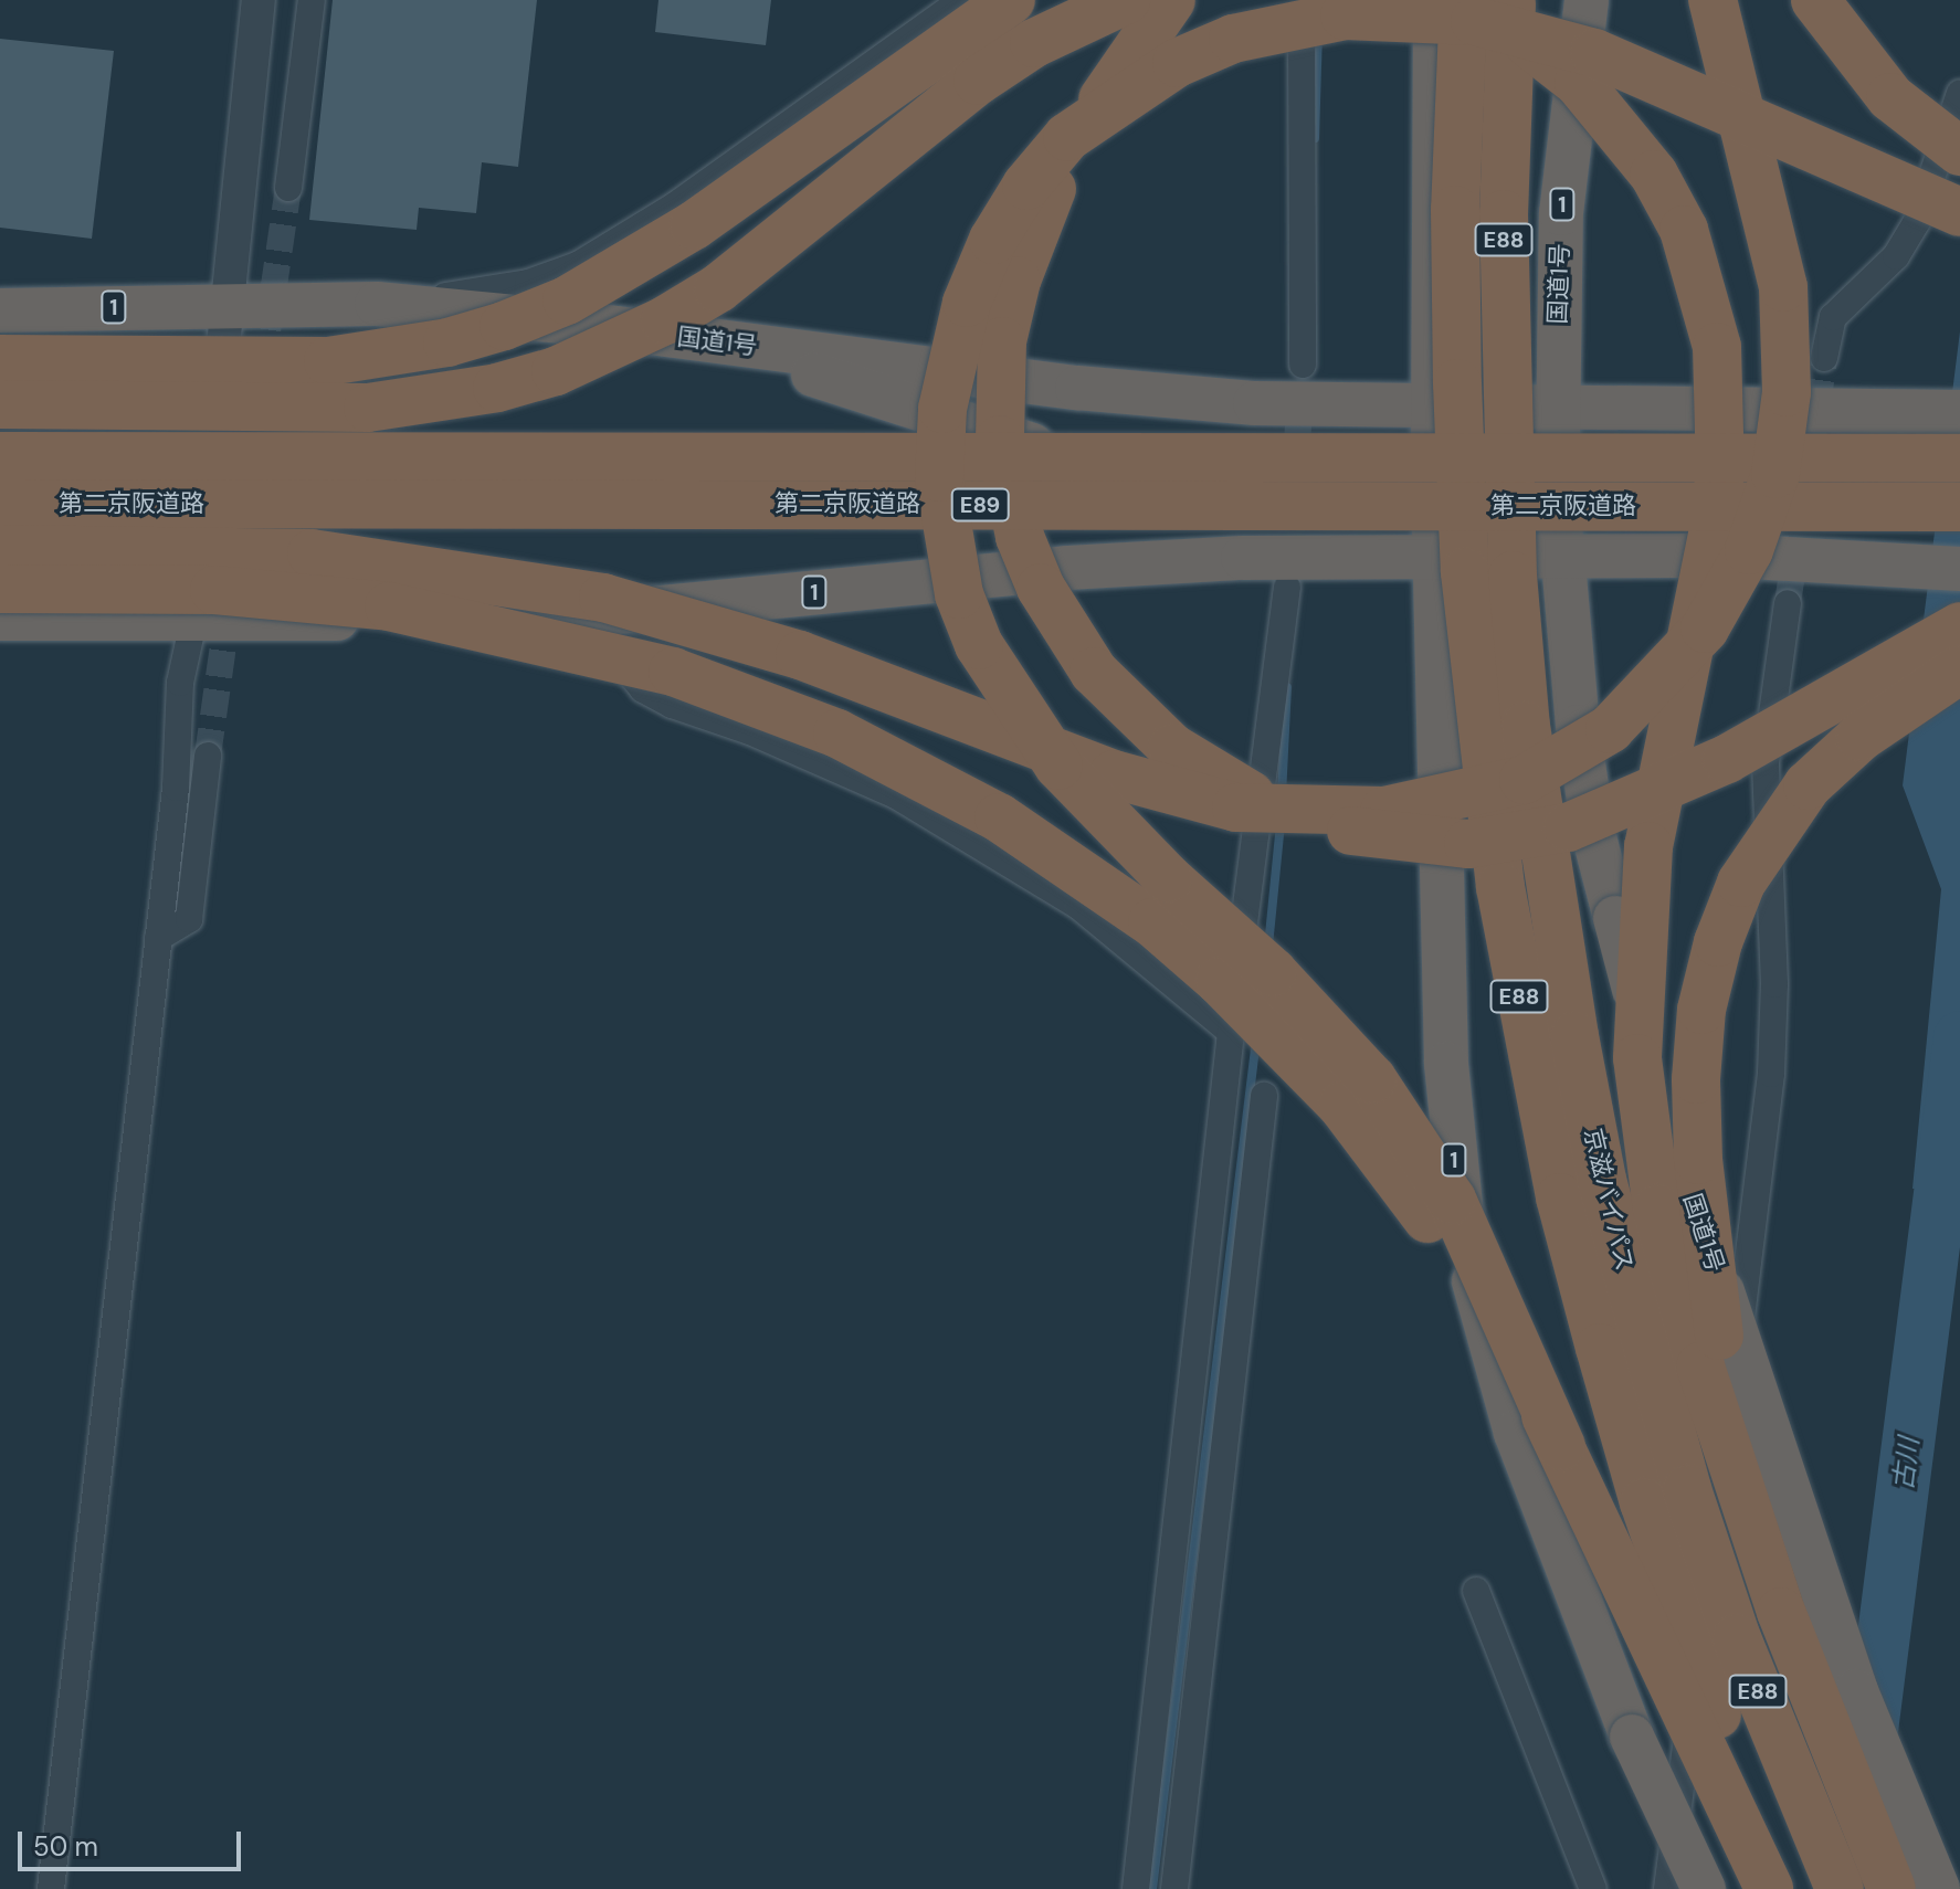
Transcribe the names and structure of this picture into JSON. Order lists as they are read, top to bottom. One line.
{"streets":{"highway":["1","E88","国道1号","第二京阪道路","E89","京滋バイパス"]},"crossings":[["1","E88"],["1","国道1号"],["1","京滋バイパス"],["E88","京滋バイパス"]],"water":["古川"],"scale_bar":"50 m"}
